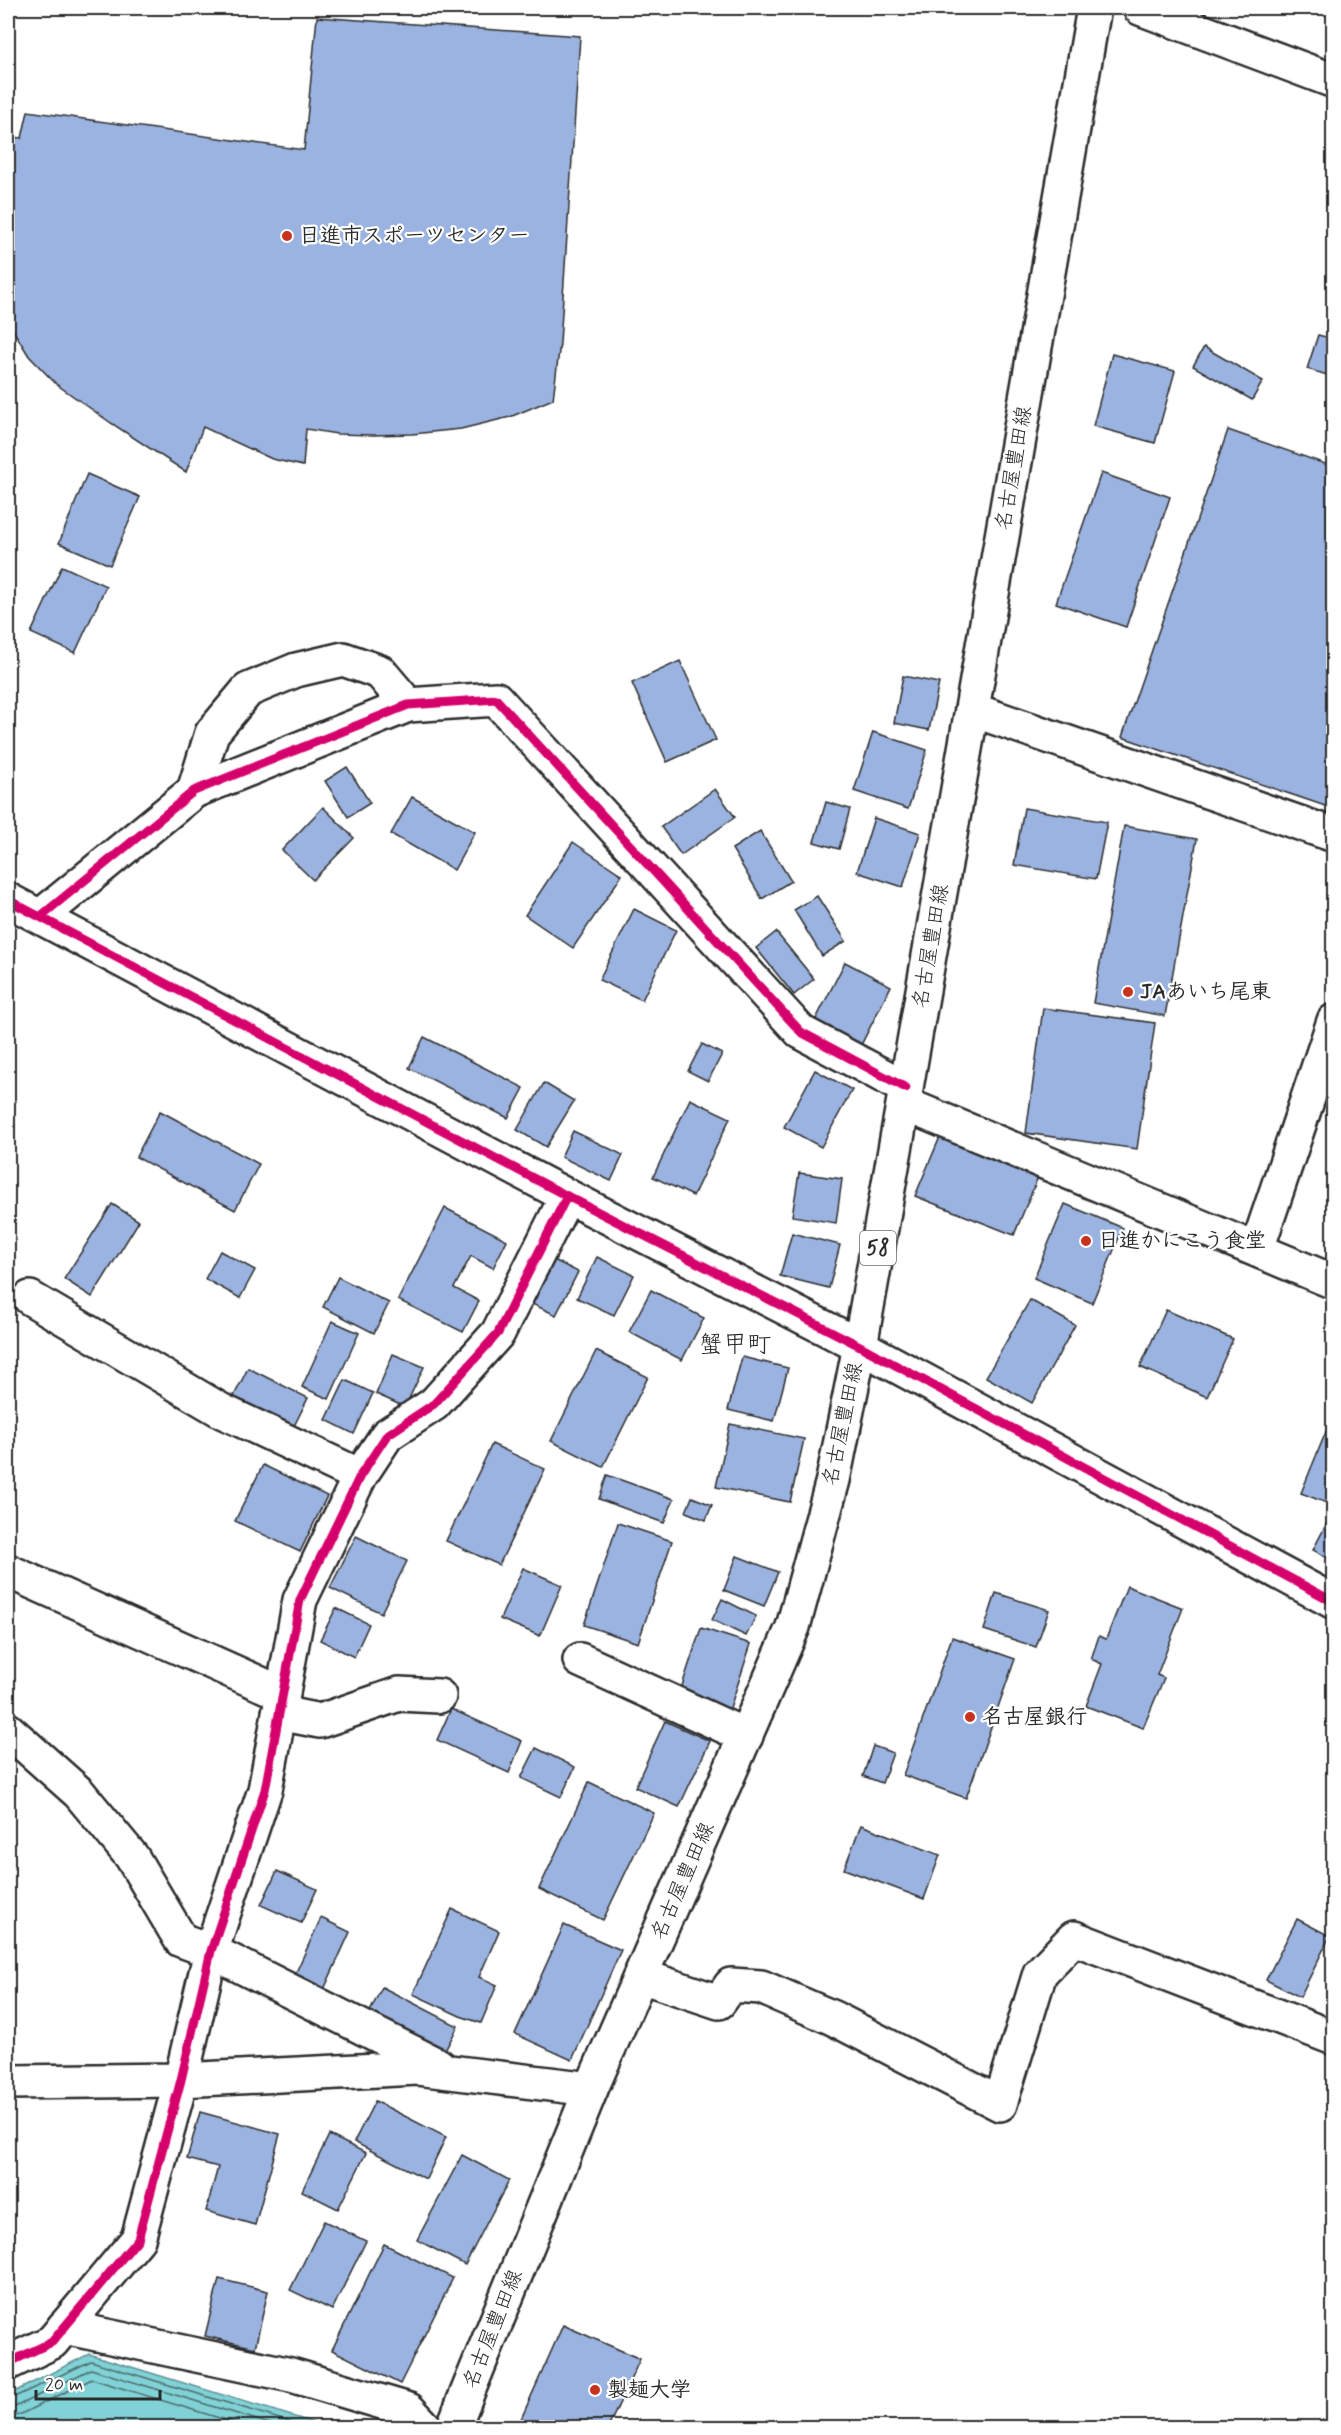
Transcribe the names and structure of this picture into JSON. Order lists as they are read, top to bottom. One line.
{"streets":{"street":["名古屋豊田線","58"]},"districts":["蟹甲町"],"places":["日進市スポーツセンター","JAあいち尾東","日進かにこう食堂","名古屋銀行","製麺大学"],"scale_bar":"20 m"}
